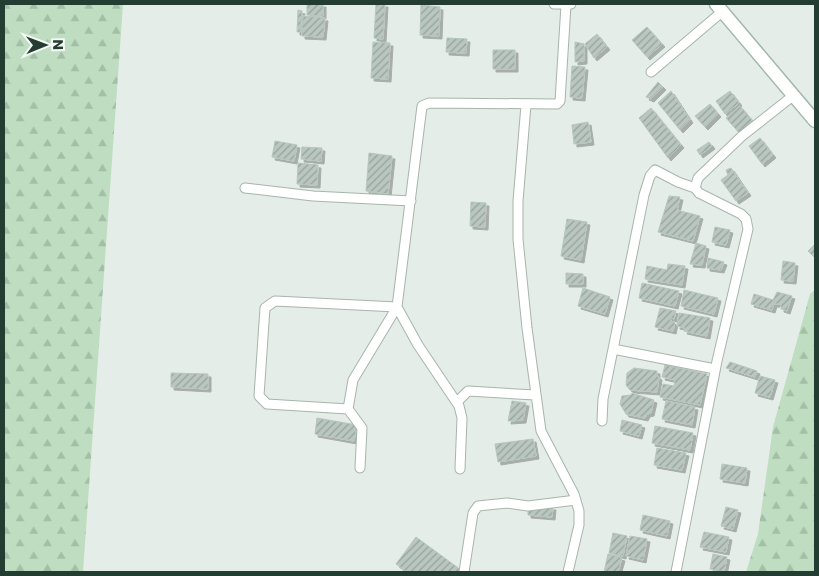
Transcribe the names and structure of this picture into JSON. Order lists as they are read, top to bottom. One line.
{"north":"right"}
